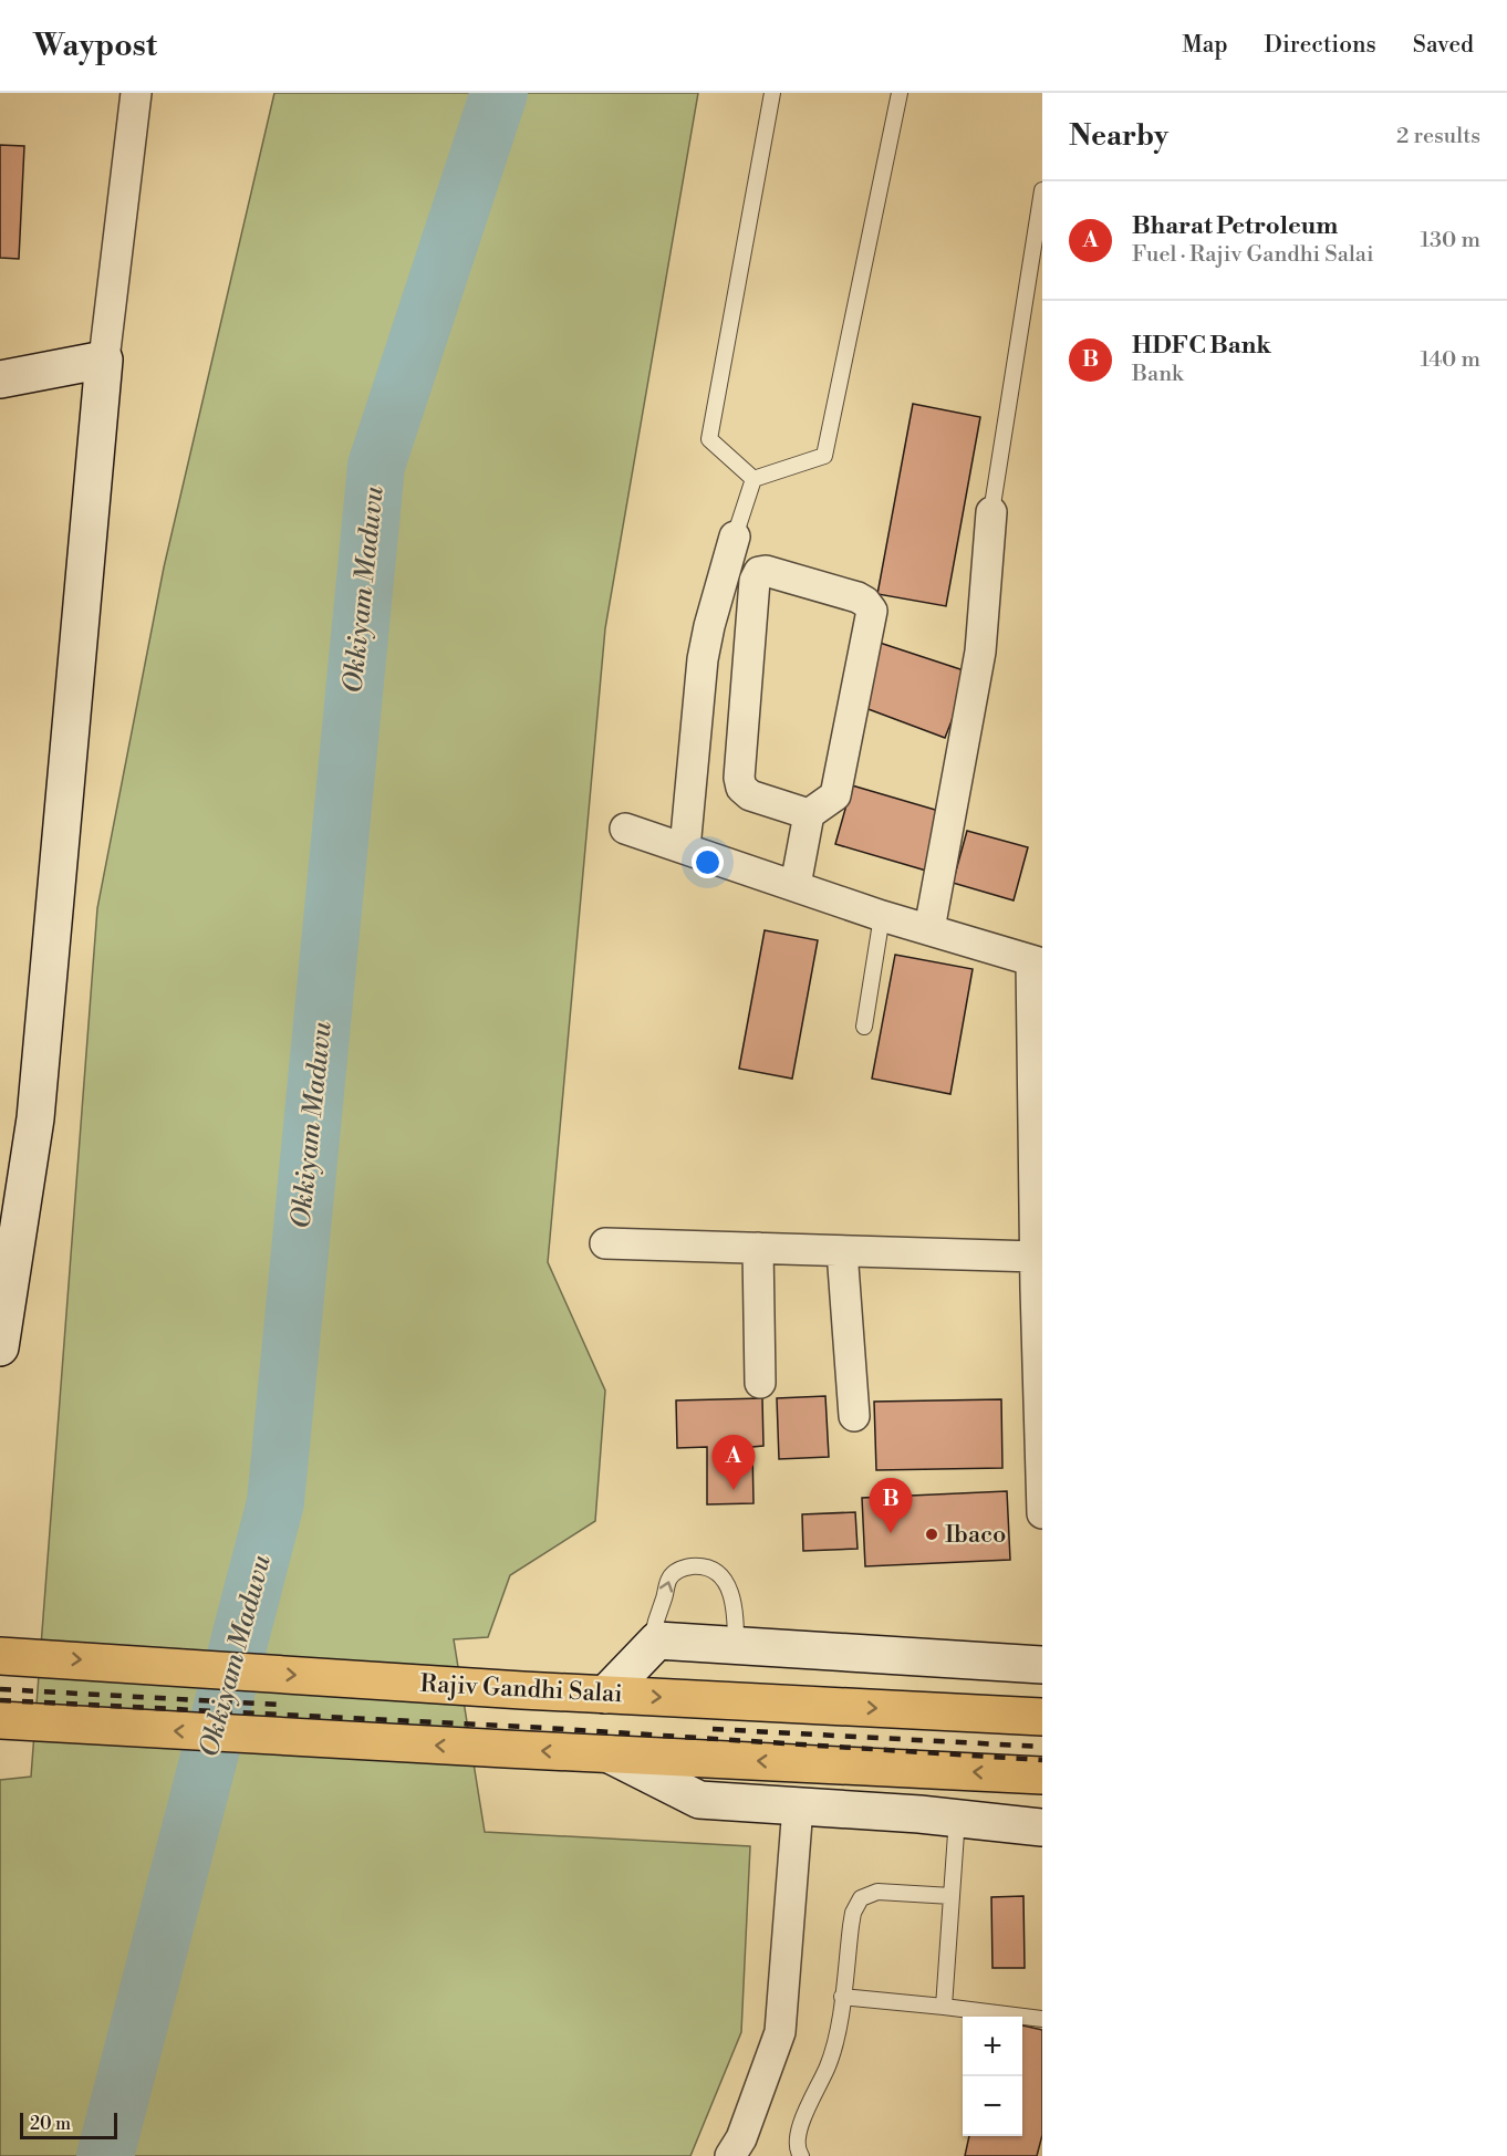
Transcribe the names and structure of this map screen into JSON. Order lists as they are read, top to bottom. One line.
{"streets":{"main road":["Rajiv Gandhi Salai"]},"water":["Okkiyam Maduvu"],"places":["Ibaco"],"scale_bar":"20 m","page":{"header":"Waypost","nav":["Map","Directions","Saved"],"heading":["Nearby","2 results"],"list":[{"mark":"A","name":"Bharat Petroleum","note":"Fuel · Rajiv Gandhi Salai","value":"130 m"},{"mark":"B","name":"HDFC Bank","note":"Bank","value":"140 m"}],"pins":["A","B"],"map_buttons":["+","−"],"scale":"20 m"}}
